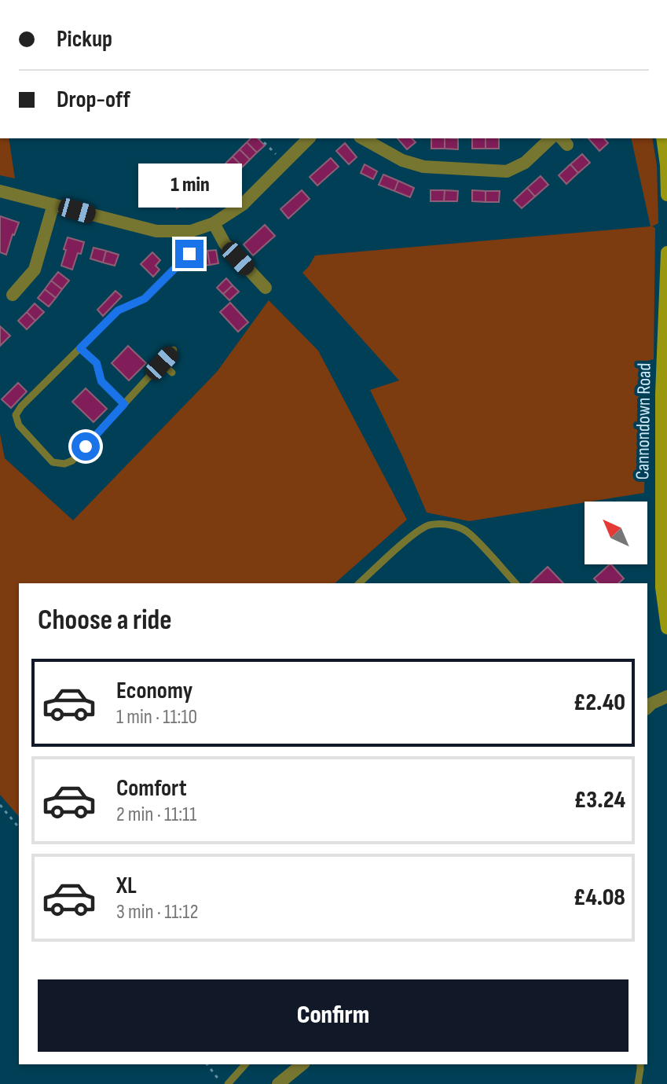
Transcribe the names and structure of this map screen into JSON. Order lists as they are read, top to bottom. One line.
{"streets":{"main road":["Cannondown Road"]},"north":"top left","page":{"banner":["Pickup","Drop-off"],"bubble":"1 min","heading":"Choose a ride","list":[{"name":"Economy","note":"1 min · 11:10","value":"£2.40"},{"name":"Comfort","note":"2 min · 11:11","value":"£3.24"},{"name":"XL","note":"3 min · 11:12","value":"£4.08"}],"buttons":"Confirm"}}
